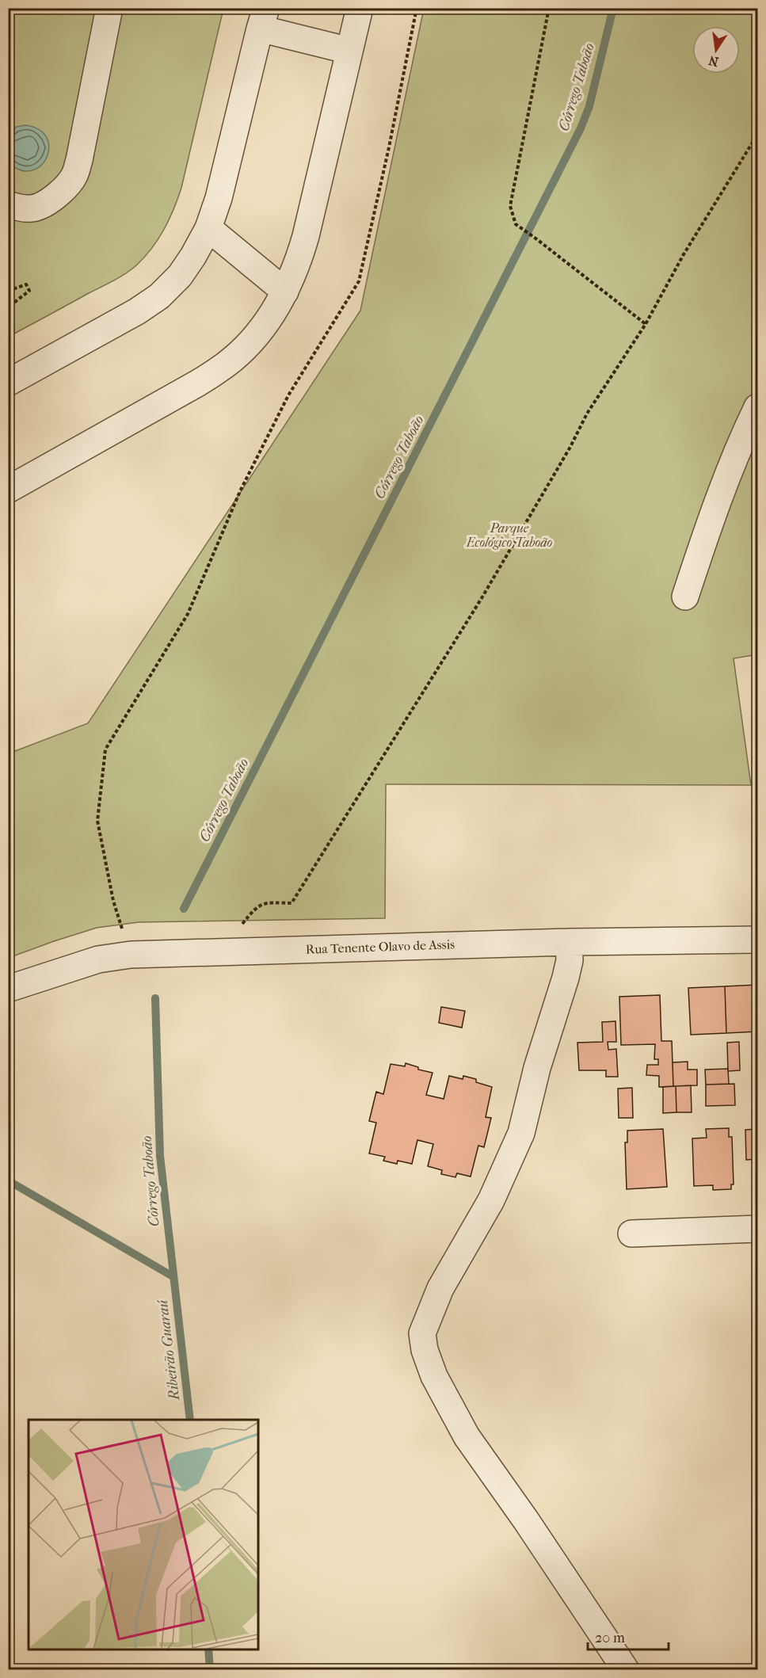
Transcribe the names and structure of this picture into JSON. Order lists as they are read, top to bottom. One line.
{"streets":{"street":["Rua Tenente Olavo de Assis"]},"water":["Córrego Taboão","Ribeirão Guaraú"],"parks":["Parque Ecológico Taboão"],"scale_bar":"20 m","north":"bottom"}
